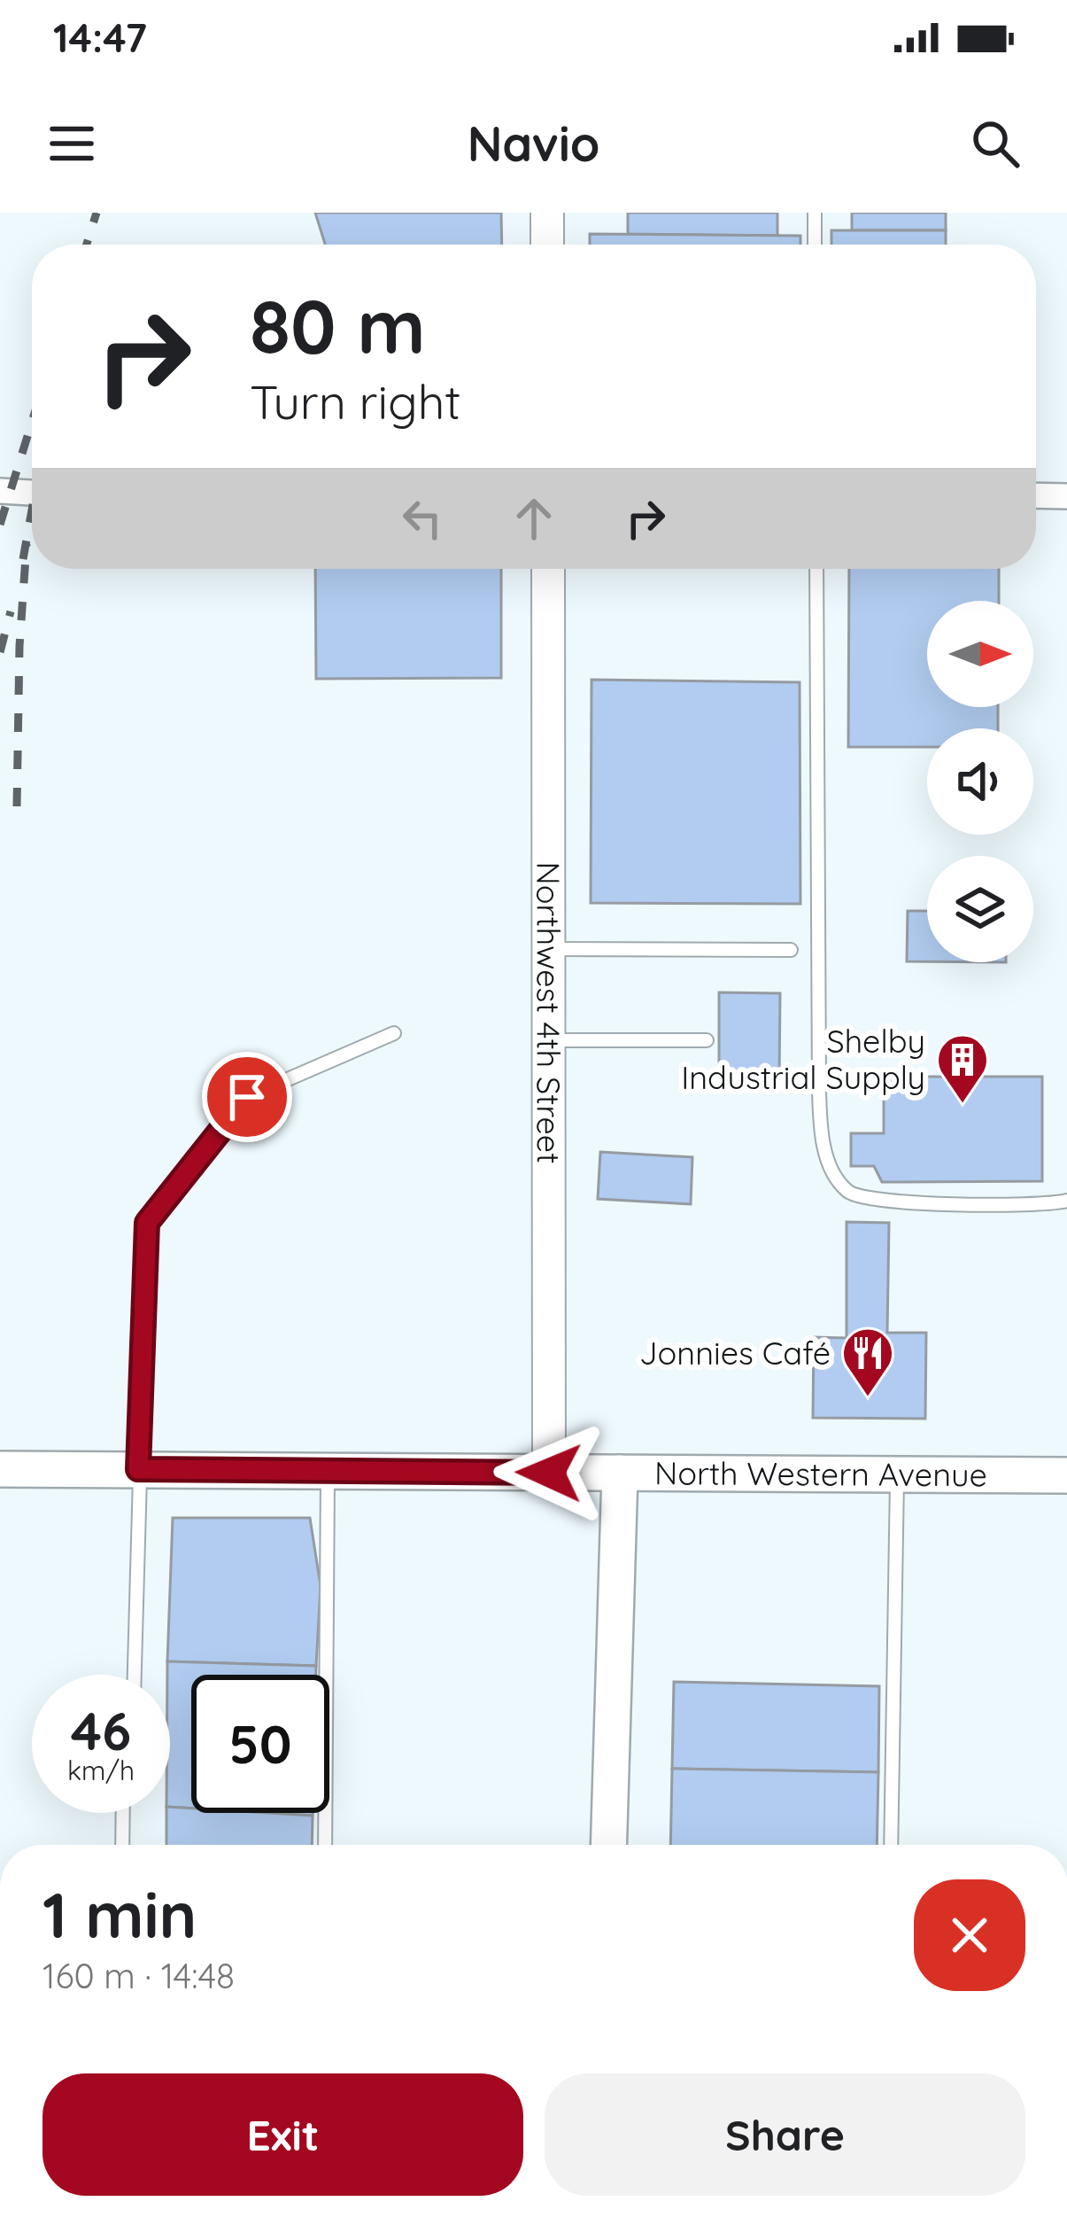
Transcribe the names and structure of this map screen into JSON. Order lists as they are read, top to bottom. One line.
{"streets":{"main road":["North Western Avenue"],"street":["Northwest 4th Street"]},"crossings":[["Northwest 4th Street","North Western Avenue"]],"places":{"building":["Shelby Industrial Supply"],"restaurant":["Jonnies Café"]},"north":"right","page":{"status":"14:47","header":"Navio","turn":["80 m","Turn right"],"speed":"46 km/h","limit":"50","heading":["1 min","160 m · 14:48"],"buttons":["Exit","Share"]}}
